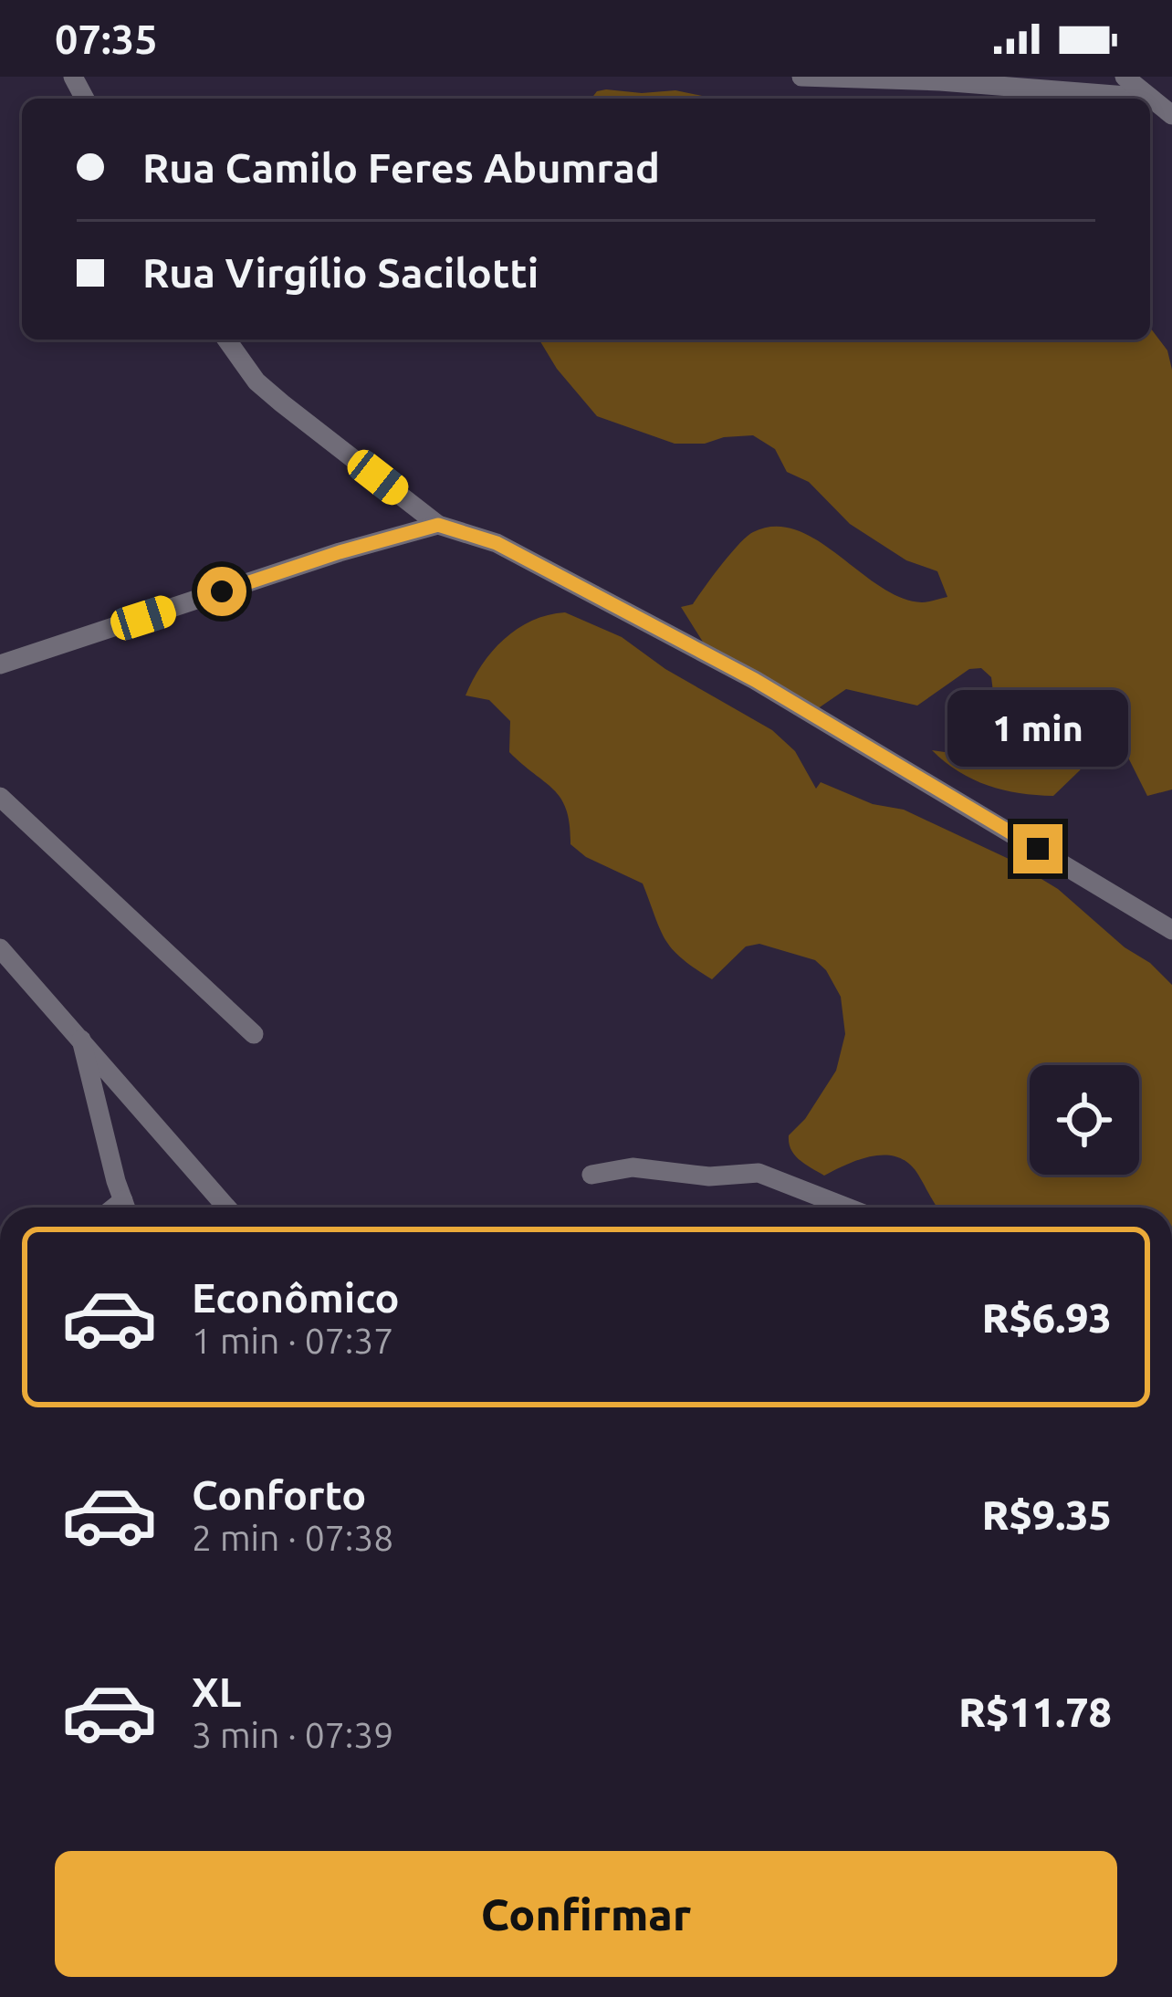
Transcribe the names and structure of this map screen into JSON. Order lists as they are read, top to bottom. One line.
{"page":{"status":"07:35","banner":["Rua Camilo Feres Abumrad","Rua Virgílio Sacilotti"],"bubble":"1 min","list":[{"name":"Econômico","note":"1 min · 07:37","value":"R$6.93"},{"name":"Conforto","note":"2 min · 07:38","value":"R$9.35"},{"name":"XL","note":"3 min · 07:39","value":"R$11.78"}],"buttons":"Confirmar"}}
